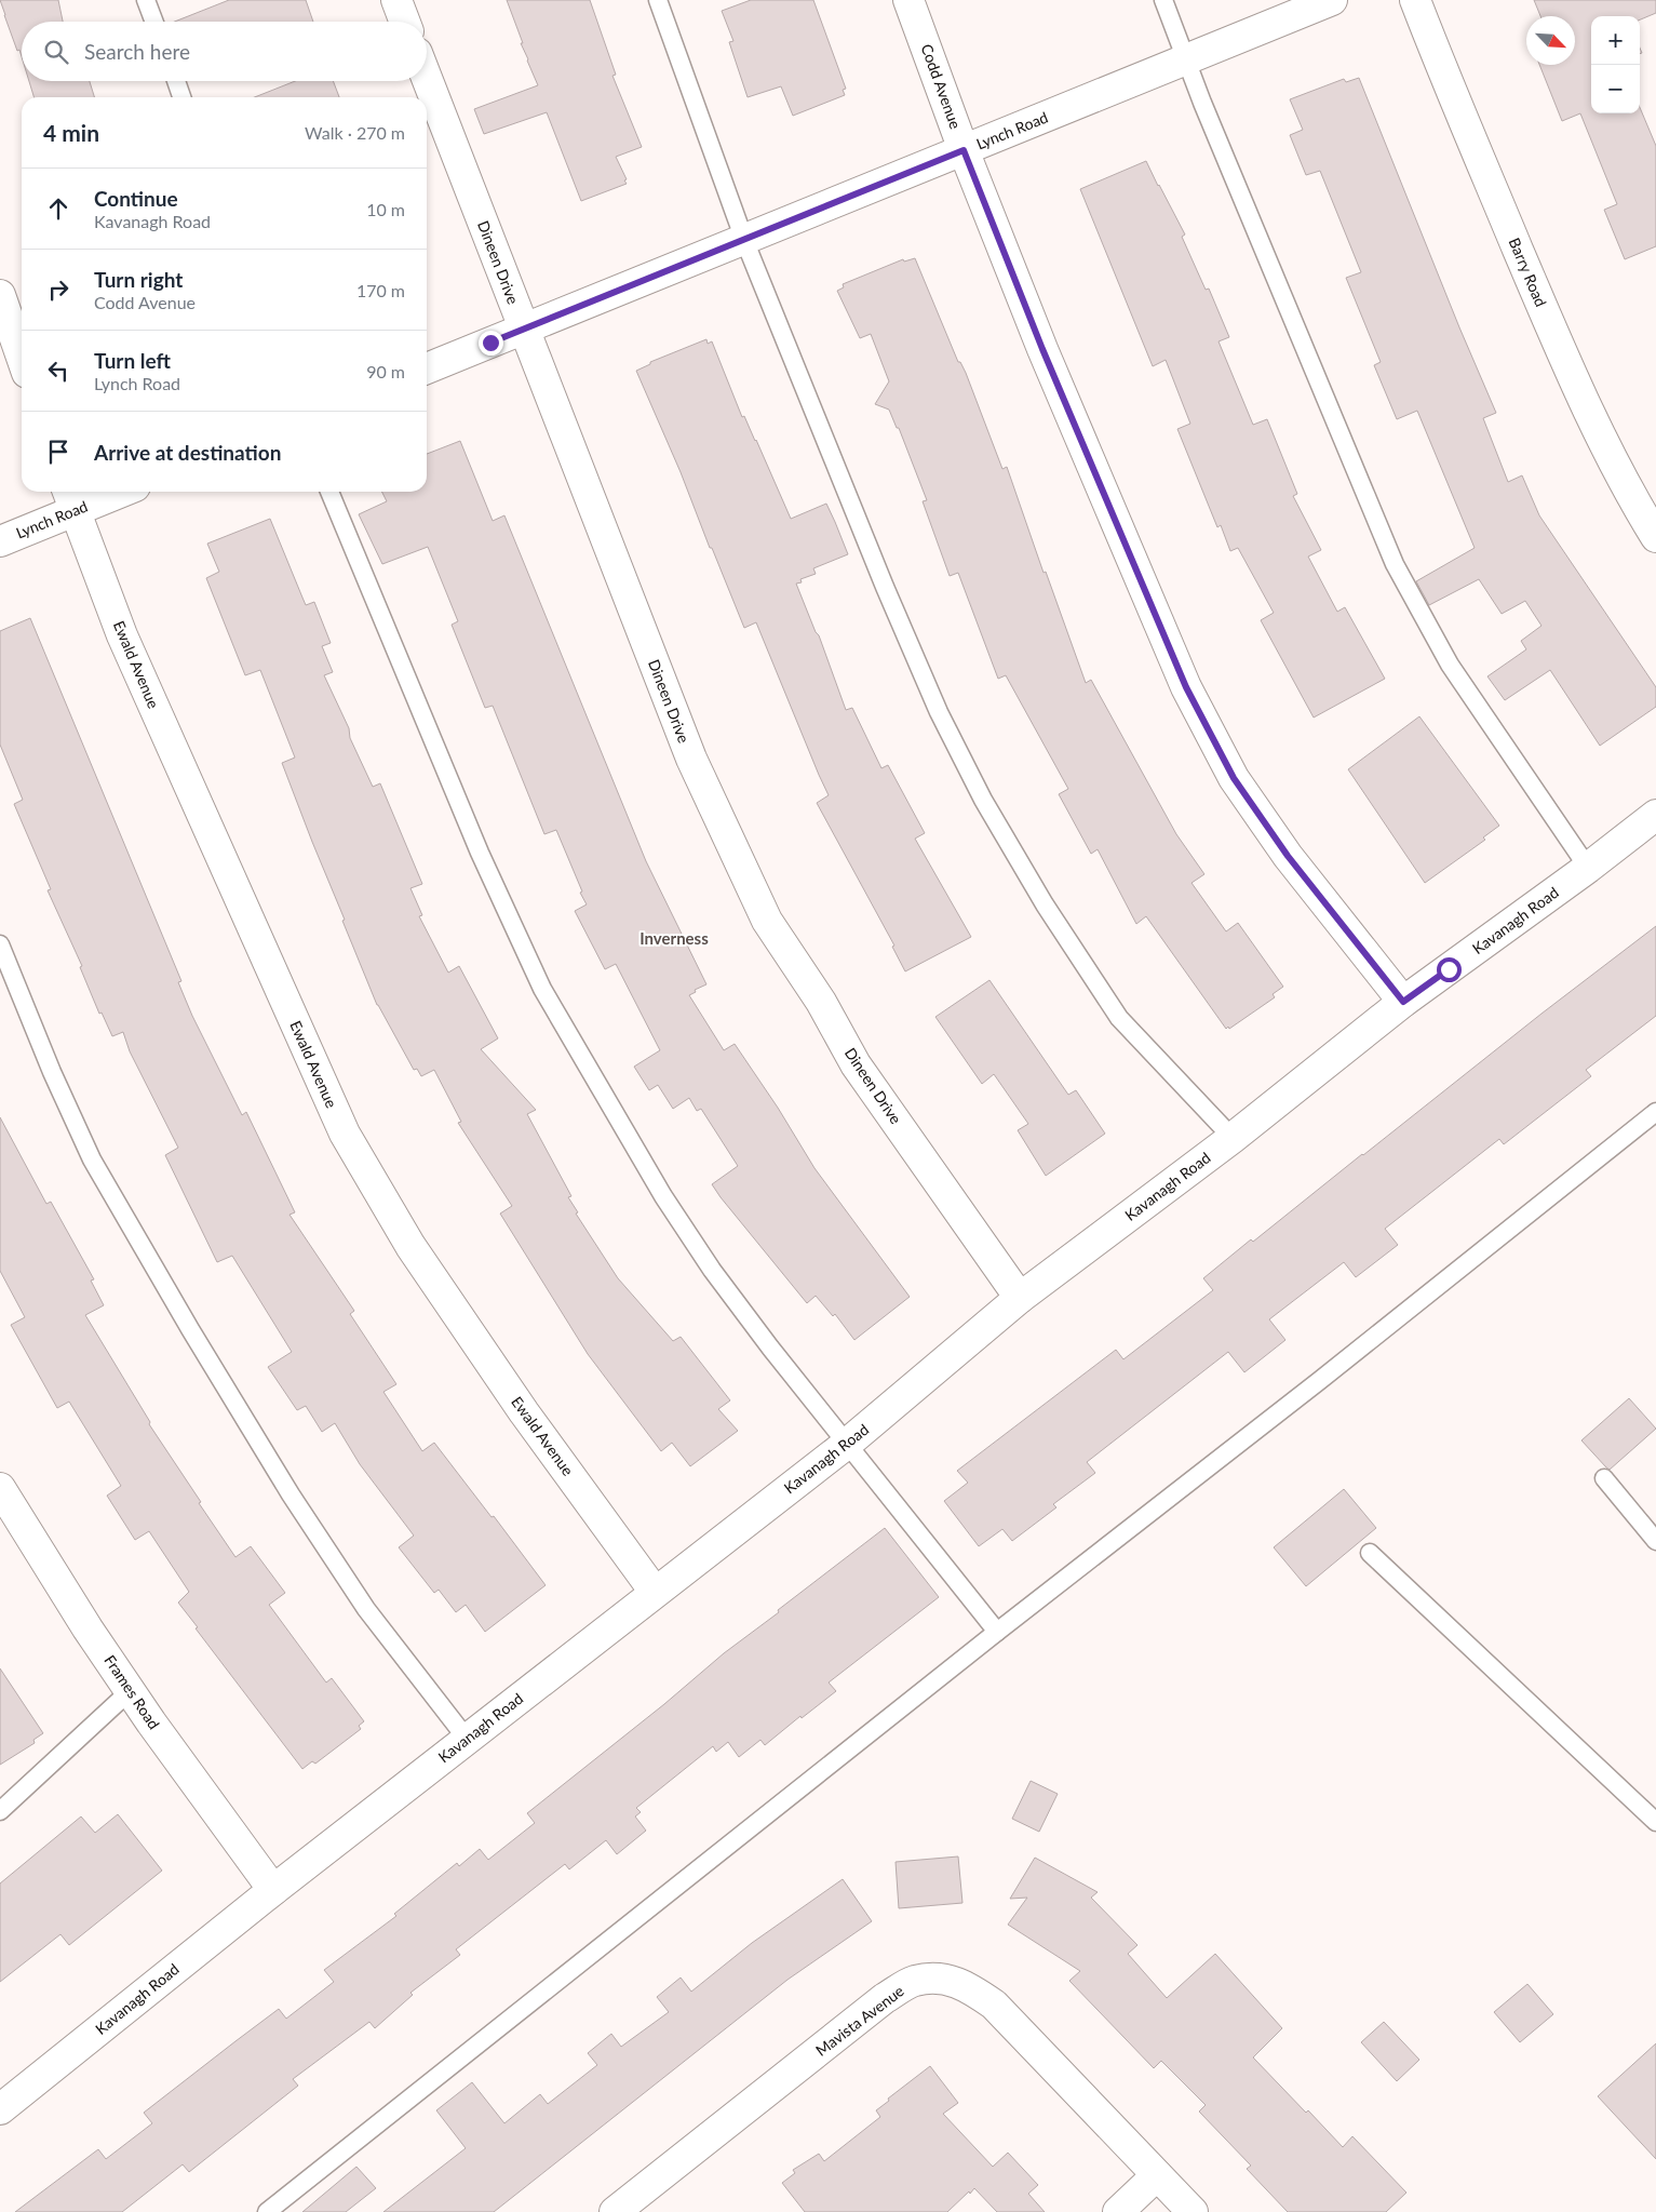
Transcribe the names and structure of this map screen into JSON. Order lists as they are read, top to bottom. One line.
{"streets":{"street":["Codd Avenue","Lynch Road","Dineen Drive","Barry Road","Ewald Avenue","Kavanagh Road","Frames Road","Mavista Avenue"]},"crossings":[["Codd Avenue","Lynch Road"],["Codd Avenue","Kavanagh Road"],["Lynch Road","Dineen Drive"],["Lynch Road","Ewald Avenue"],["Dineen Drive","Kavanagh Road"],["Ewald Avenue","Kavanagh Road"],["Kavanagh Road","Frames Road"]],"districts":["Inverness"],"north":"bottom right","page":{"map_buttons":["+","−"],"search":"Search here","heading":["4 min","Walk · 270 m"],"list":[["Continue","Kavanagh Road","10 m"],["Turn right","Codd Avenue","170 m"],["Turn left","Lynch Road","90 m"],"Arrive at destination"]}}
